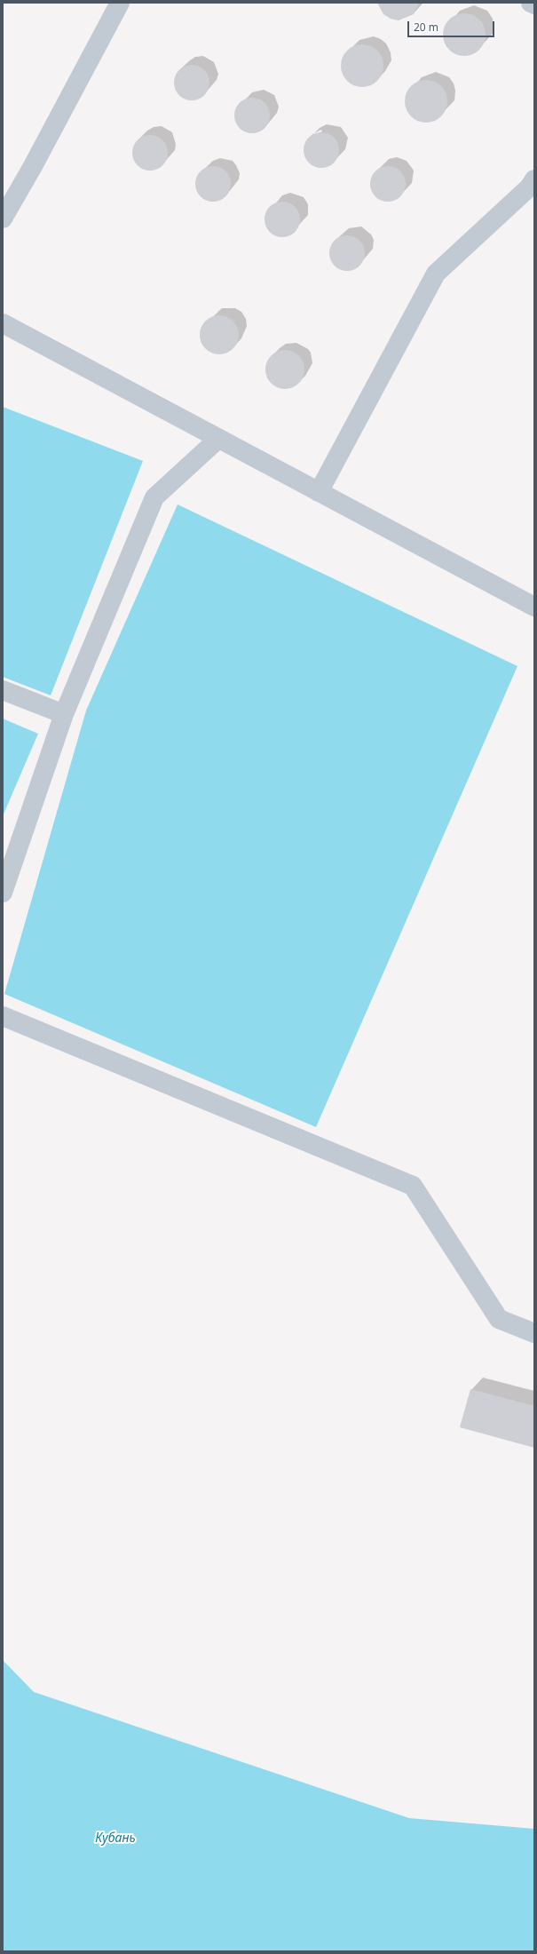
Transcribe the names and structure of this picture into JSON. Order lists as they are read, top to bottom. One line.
{"water":["Кубань"],"scale_bar":"20 m"}
